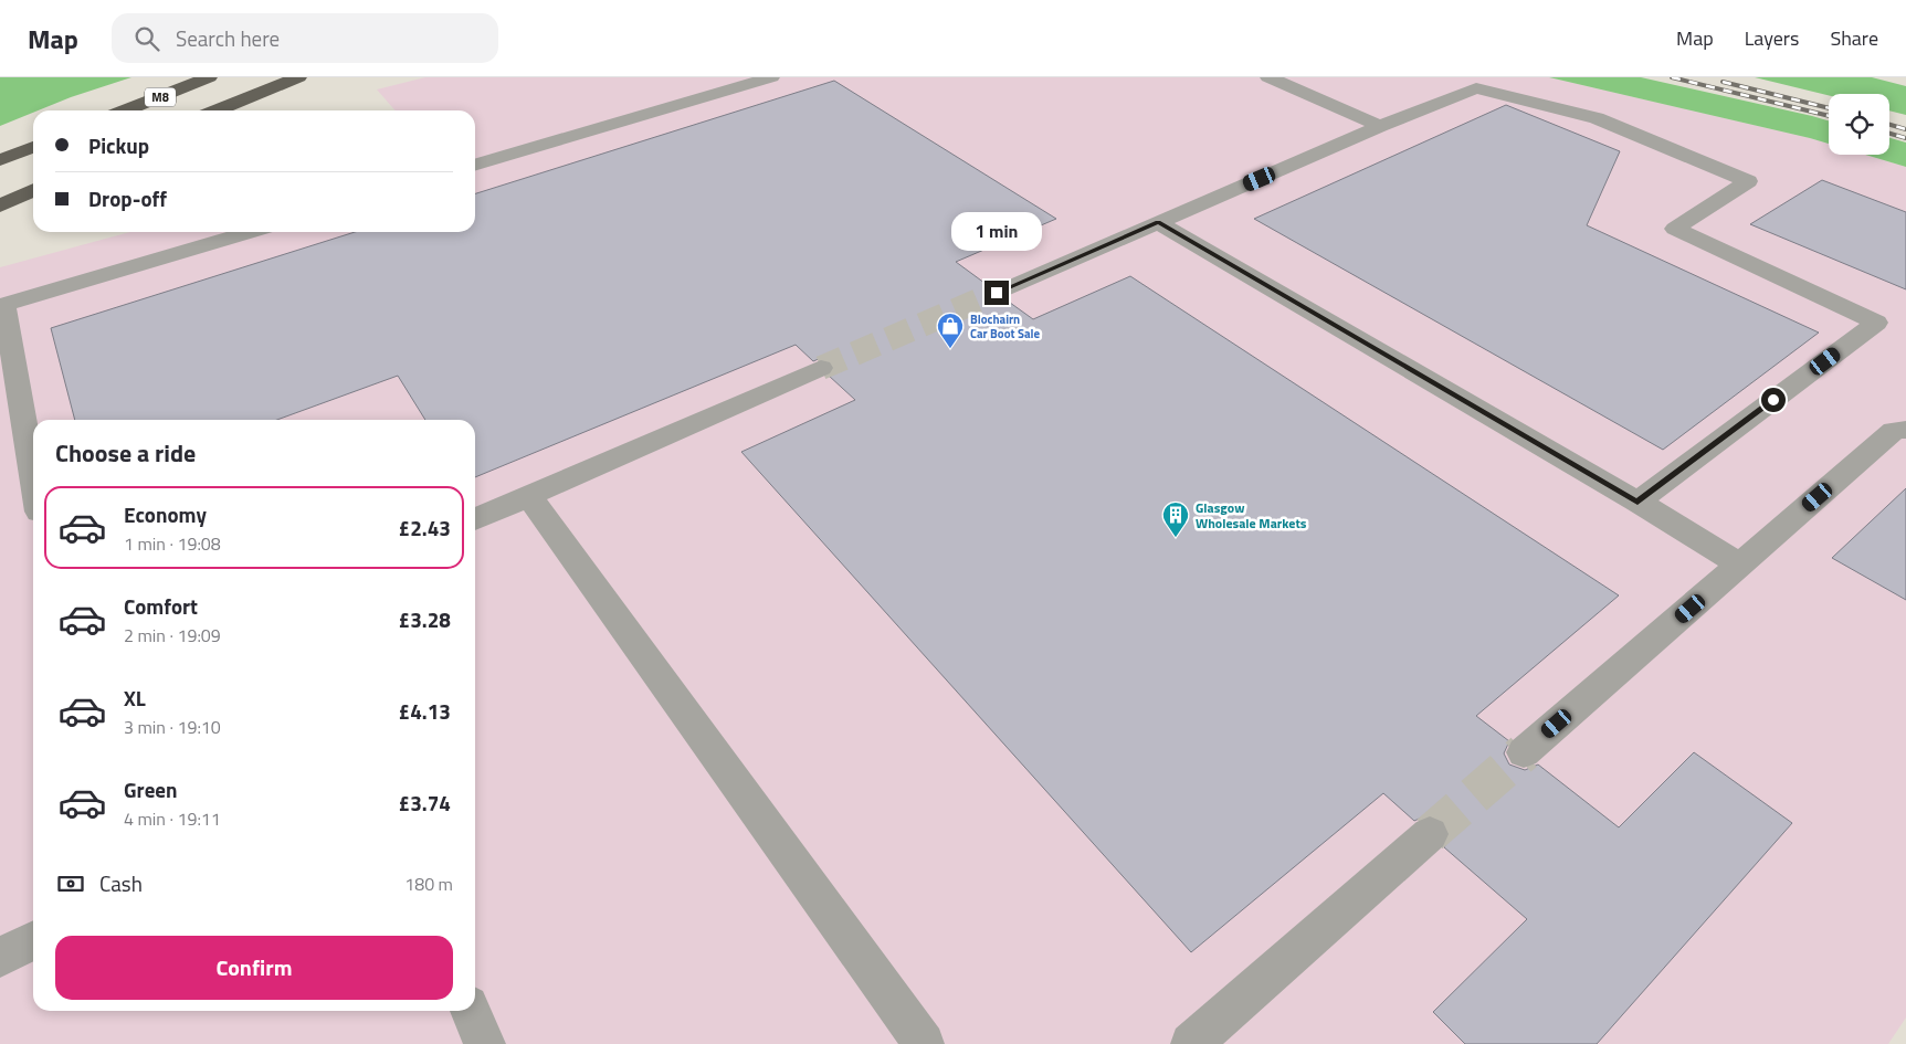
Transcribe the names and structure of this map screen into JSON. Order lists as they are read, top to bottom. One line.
{"streets":{"highway":["M8"]},"places":{"shop":["Blochairn Car Boot Sale"],"building":["Glasgow Wholesale Markets"]},"page":{"header":"Map","search":"Search here","nav":["Map","Layers","Share"],"banner":["Pickup","Drop-off"],"bubble":"1 min","heading":"Choose a ride","list":[{"name":"Economy","note":"1 min · 19:08","value":"£2.43"},{"name":"Comfort","note":"2 min · 19:09","value":"£3.28"},{"name":"XL","note":"3 min · 19:10","value":"£4.13"},{"name":"Green","note":"4 min · 19:11","value":"£3.74"}],"pay":["Cash","180 m"],"buttons":"Confirm"}}
